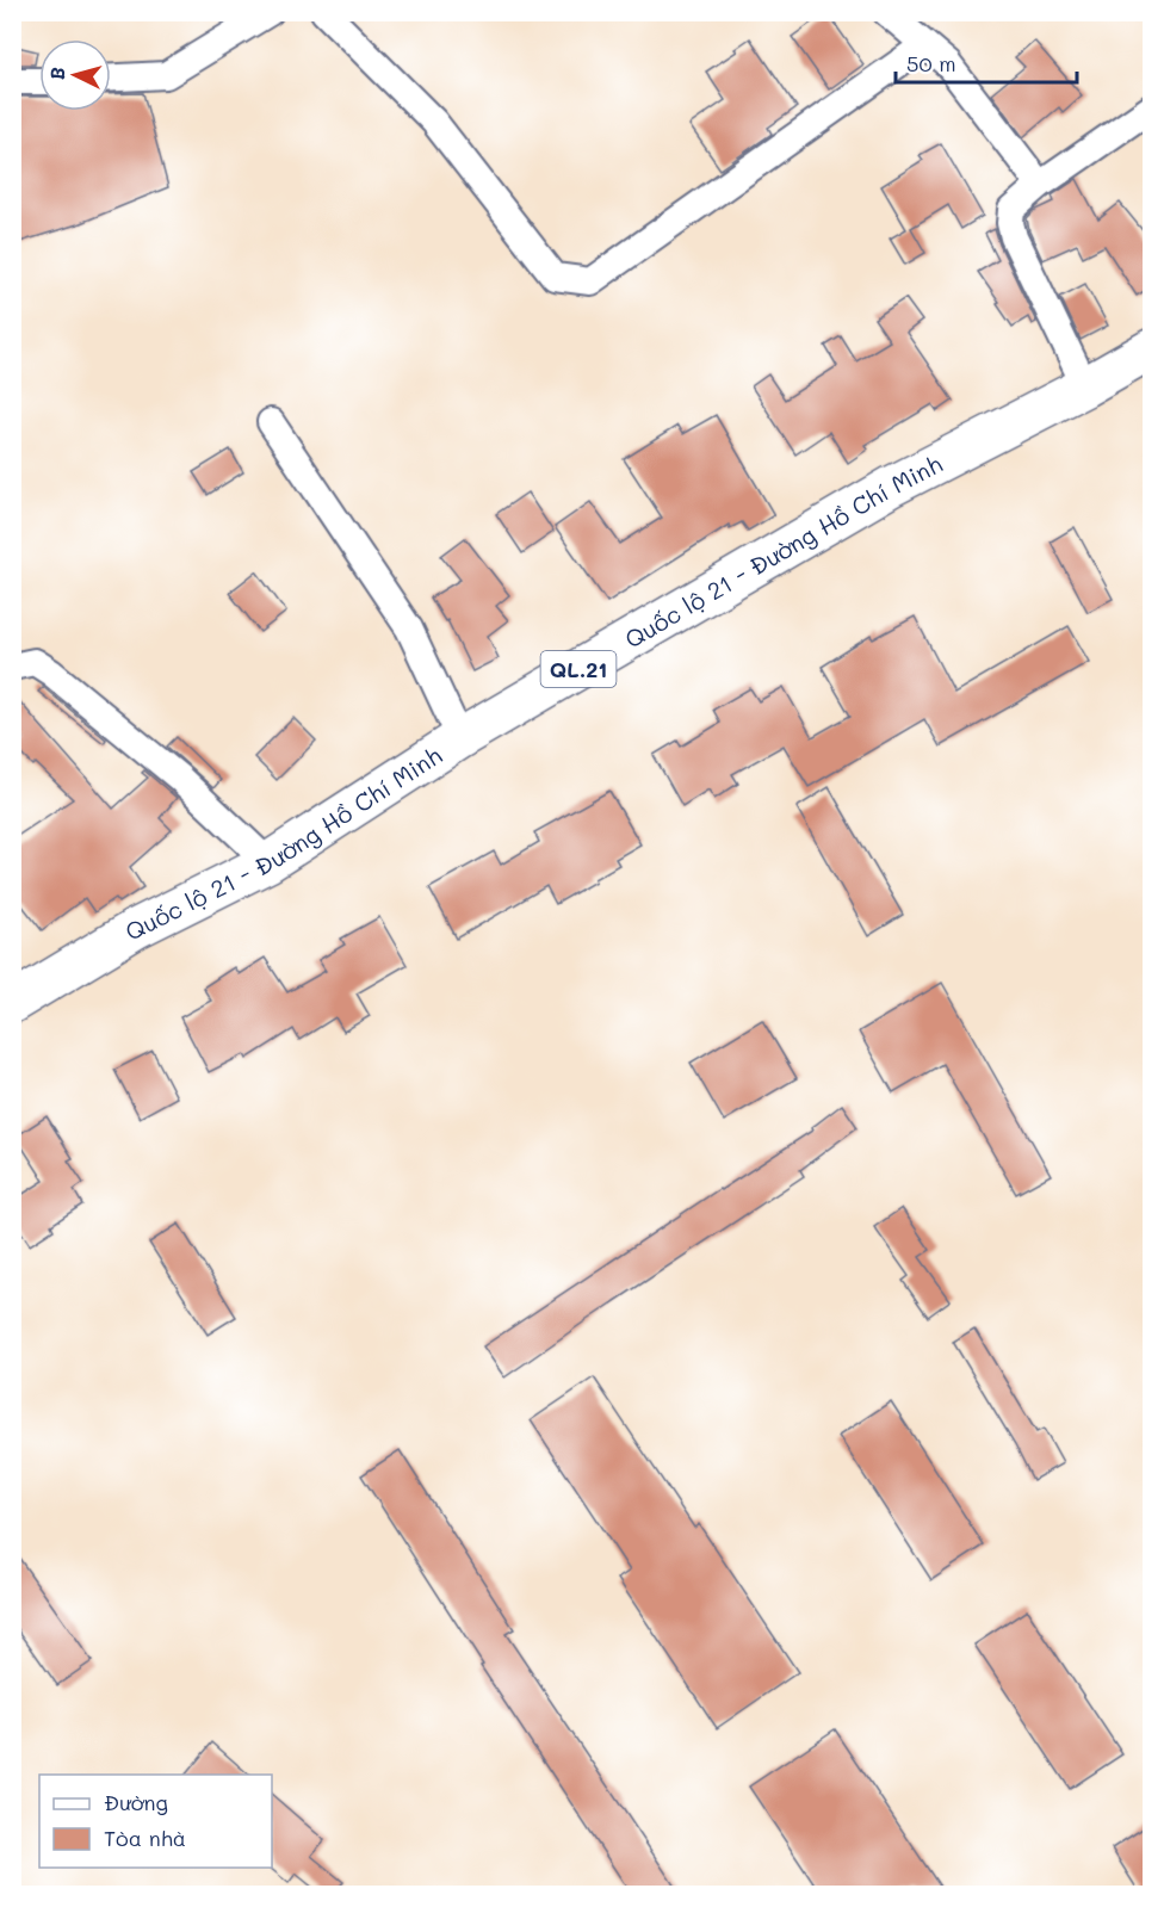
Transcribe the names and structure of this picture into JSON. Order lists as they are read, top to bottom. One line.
{"streets":{"highway":["Quốc lộ 21 - Đường Hồ Chí Minh","QL.21"]},"legend":["Đường","Tòa nhà"],"scale_bar":"50 m","north":"left"}
